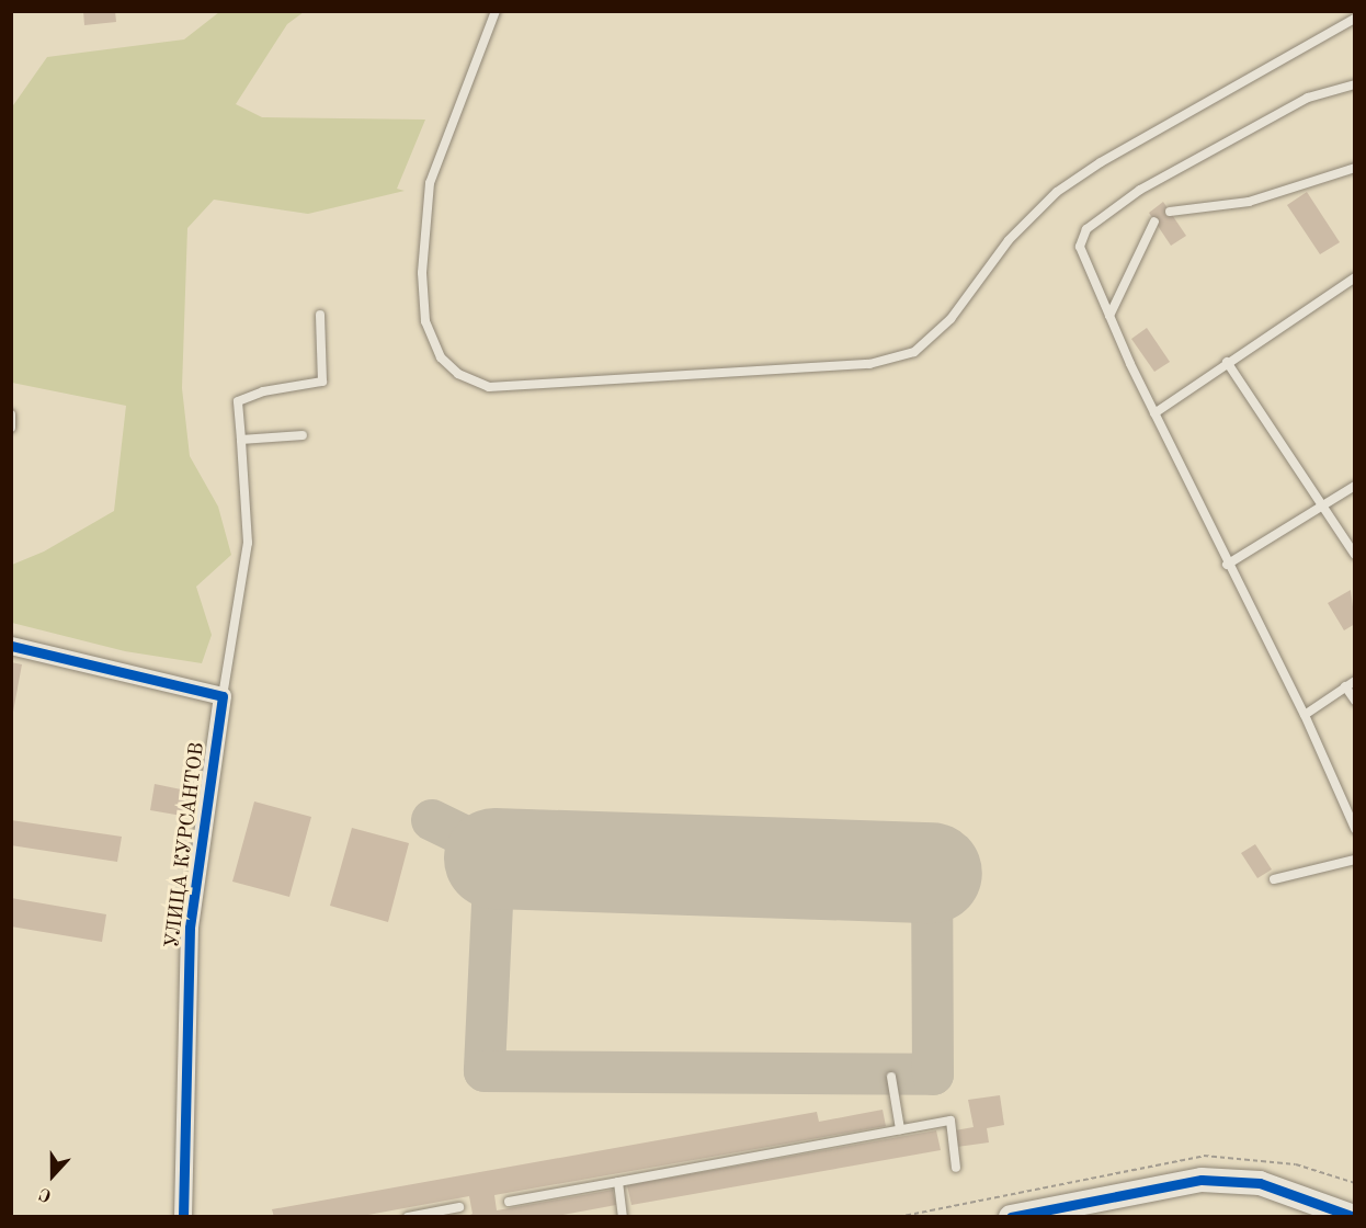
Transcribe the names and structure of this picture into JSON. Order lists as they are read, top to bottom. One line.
{"streets":{"street":["УЛИЦА КУРСАНТОВ"]},"north":"bottom"}
